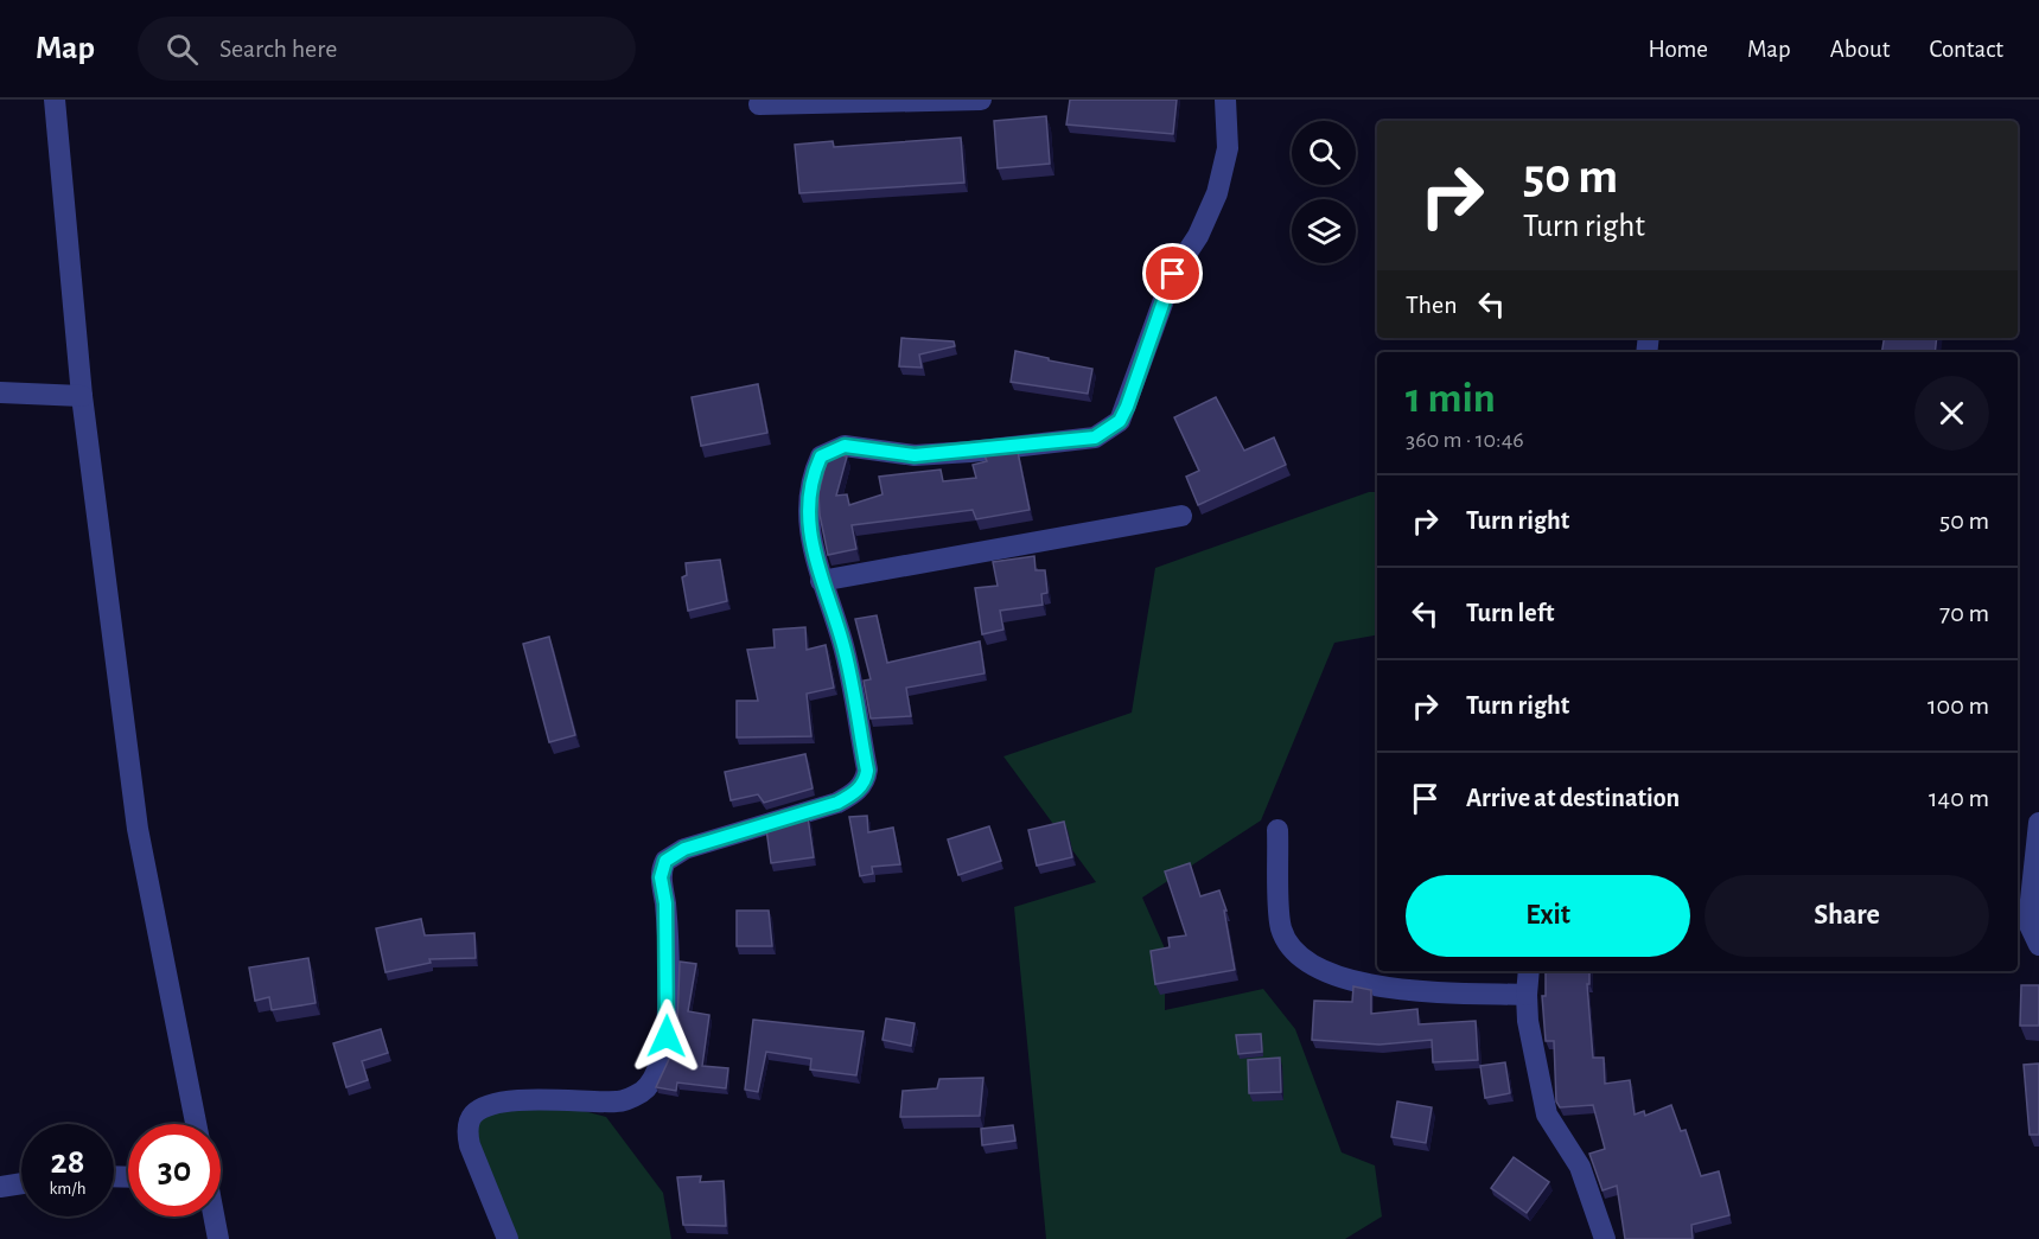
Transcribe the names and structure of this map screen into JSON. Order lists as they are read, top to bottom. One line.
{"page":{"header":"Map","search":"Search here","nav":["Home","Map","About","Contact"],"turn":["50 m","Turn right"],"then":"Then","heading":["1 min","360 m · 10:46"],"list":[{"name":"Turn right","value":"50 m"},{"name":"Turn left","value":"70 m"},{"name":"Turn right","value":"100 m"},{"name":"Arrive at destination","value":"140 m"}],"buttons":["Exit","Share"],"speed":"28 km/h","limit":"30"}}
